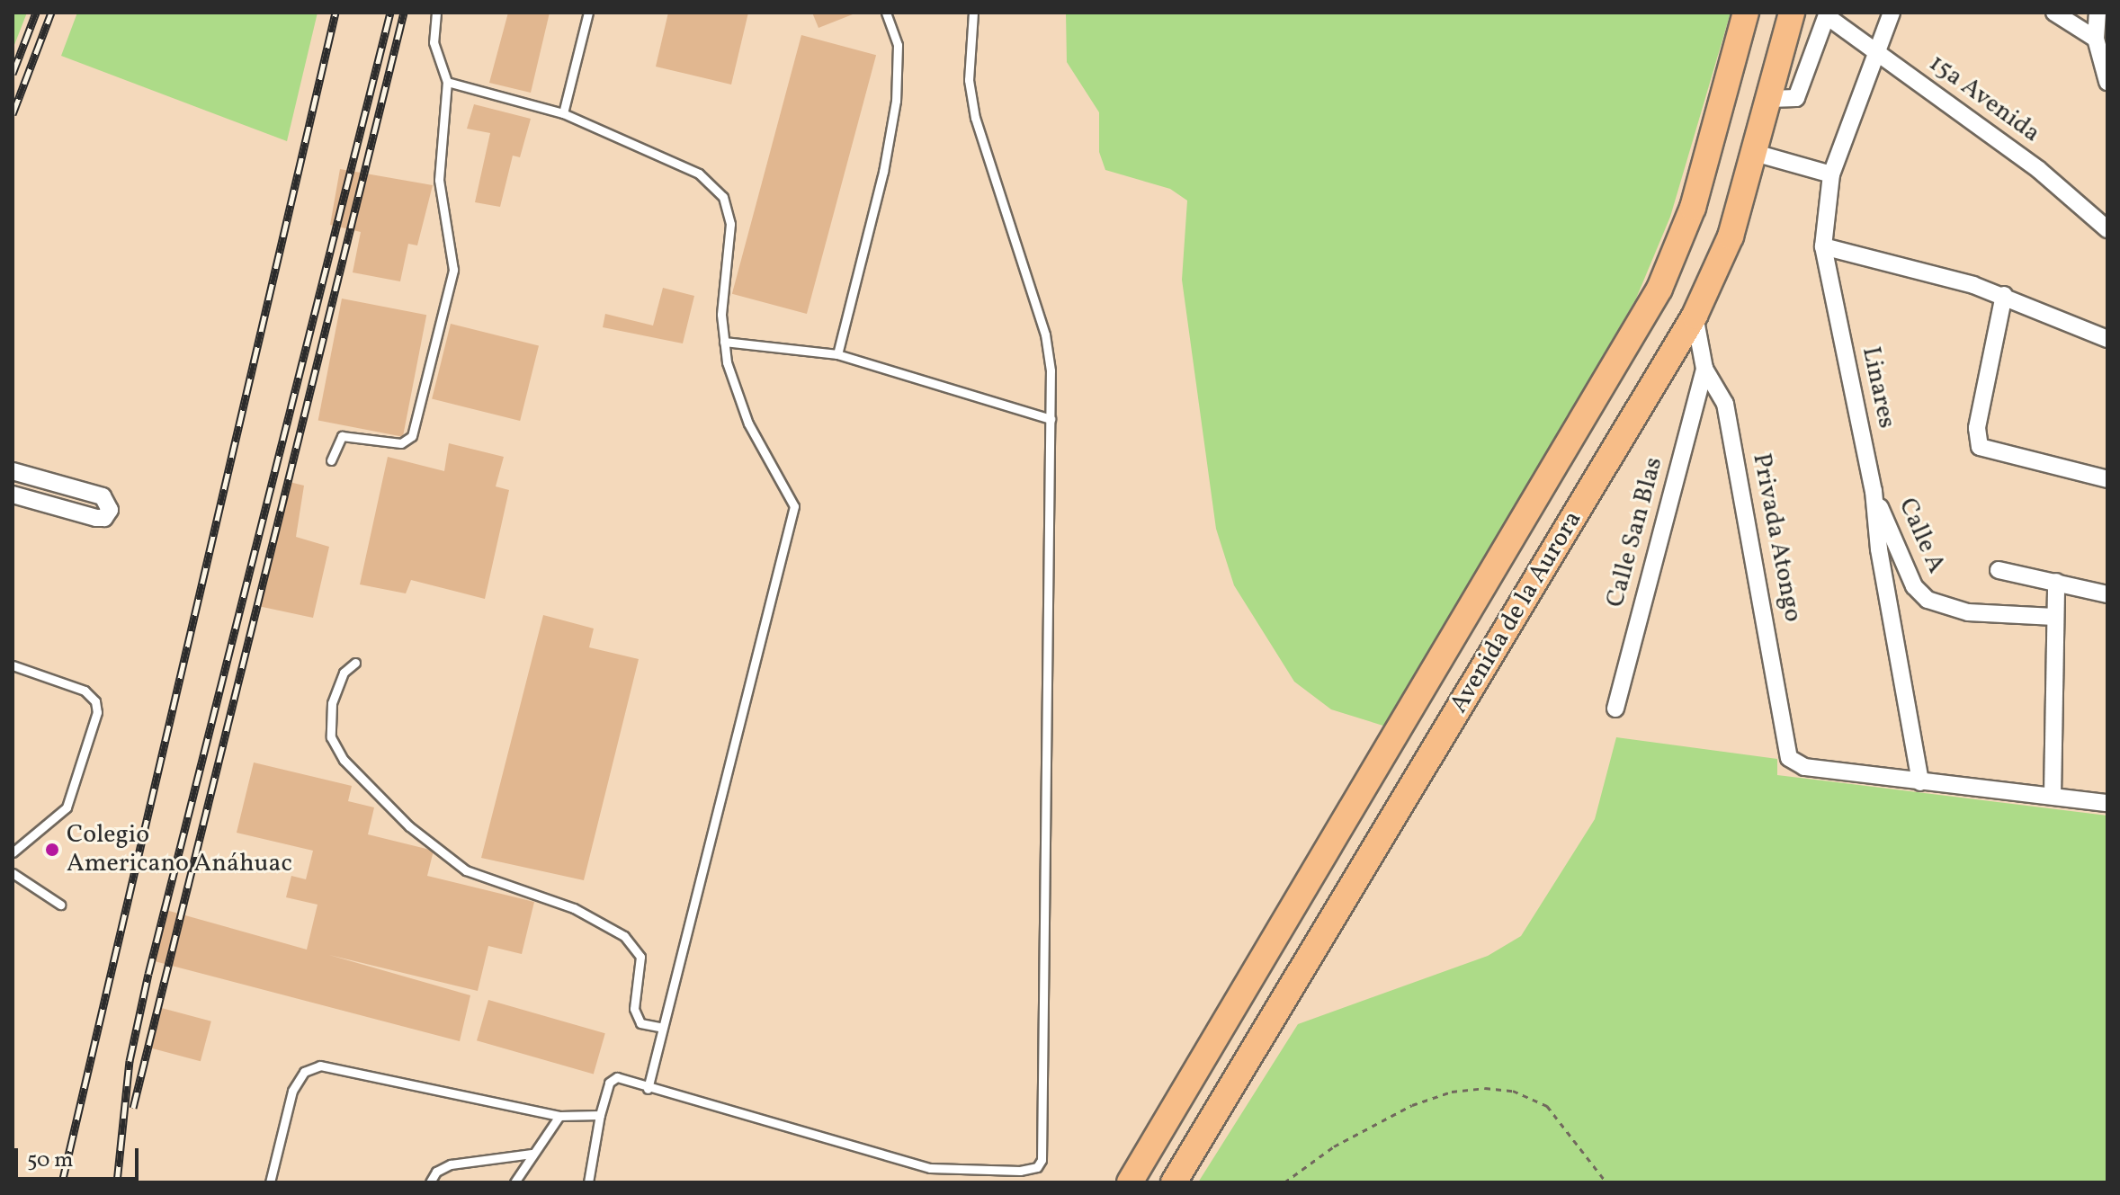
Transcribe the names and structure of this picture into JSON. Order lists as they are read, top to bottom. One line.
{"streets":{"main road":["Avenida de la Aurora"],"street":["15a Avenida","Linares","Calle San Blas","Calle A","Privada Atongo"]},"crossings":[["15a Avenida","Linares"],["Linares","Calle A"],["Linares","Privada Atongo"],["Calle San Blas","Privada Atongo"],["Privada Atongo","Avenida de la Aurora"]],"places":["Colegio Americano Anáhuac"],"scale_bar":"50 m"}
